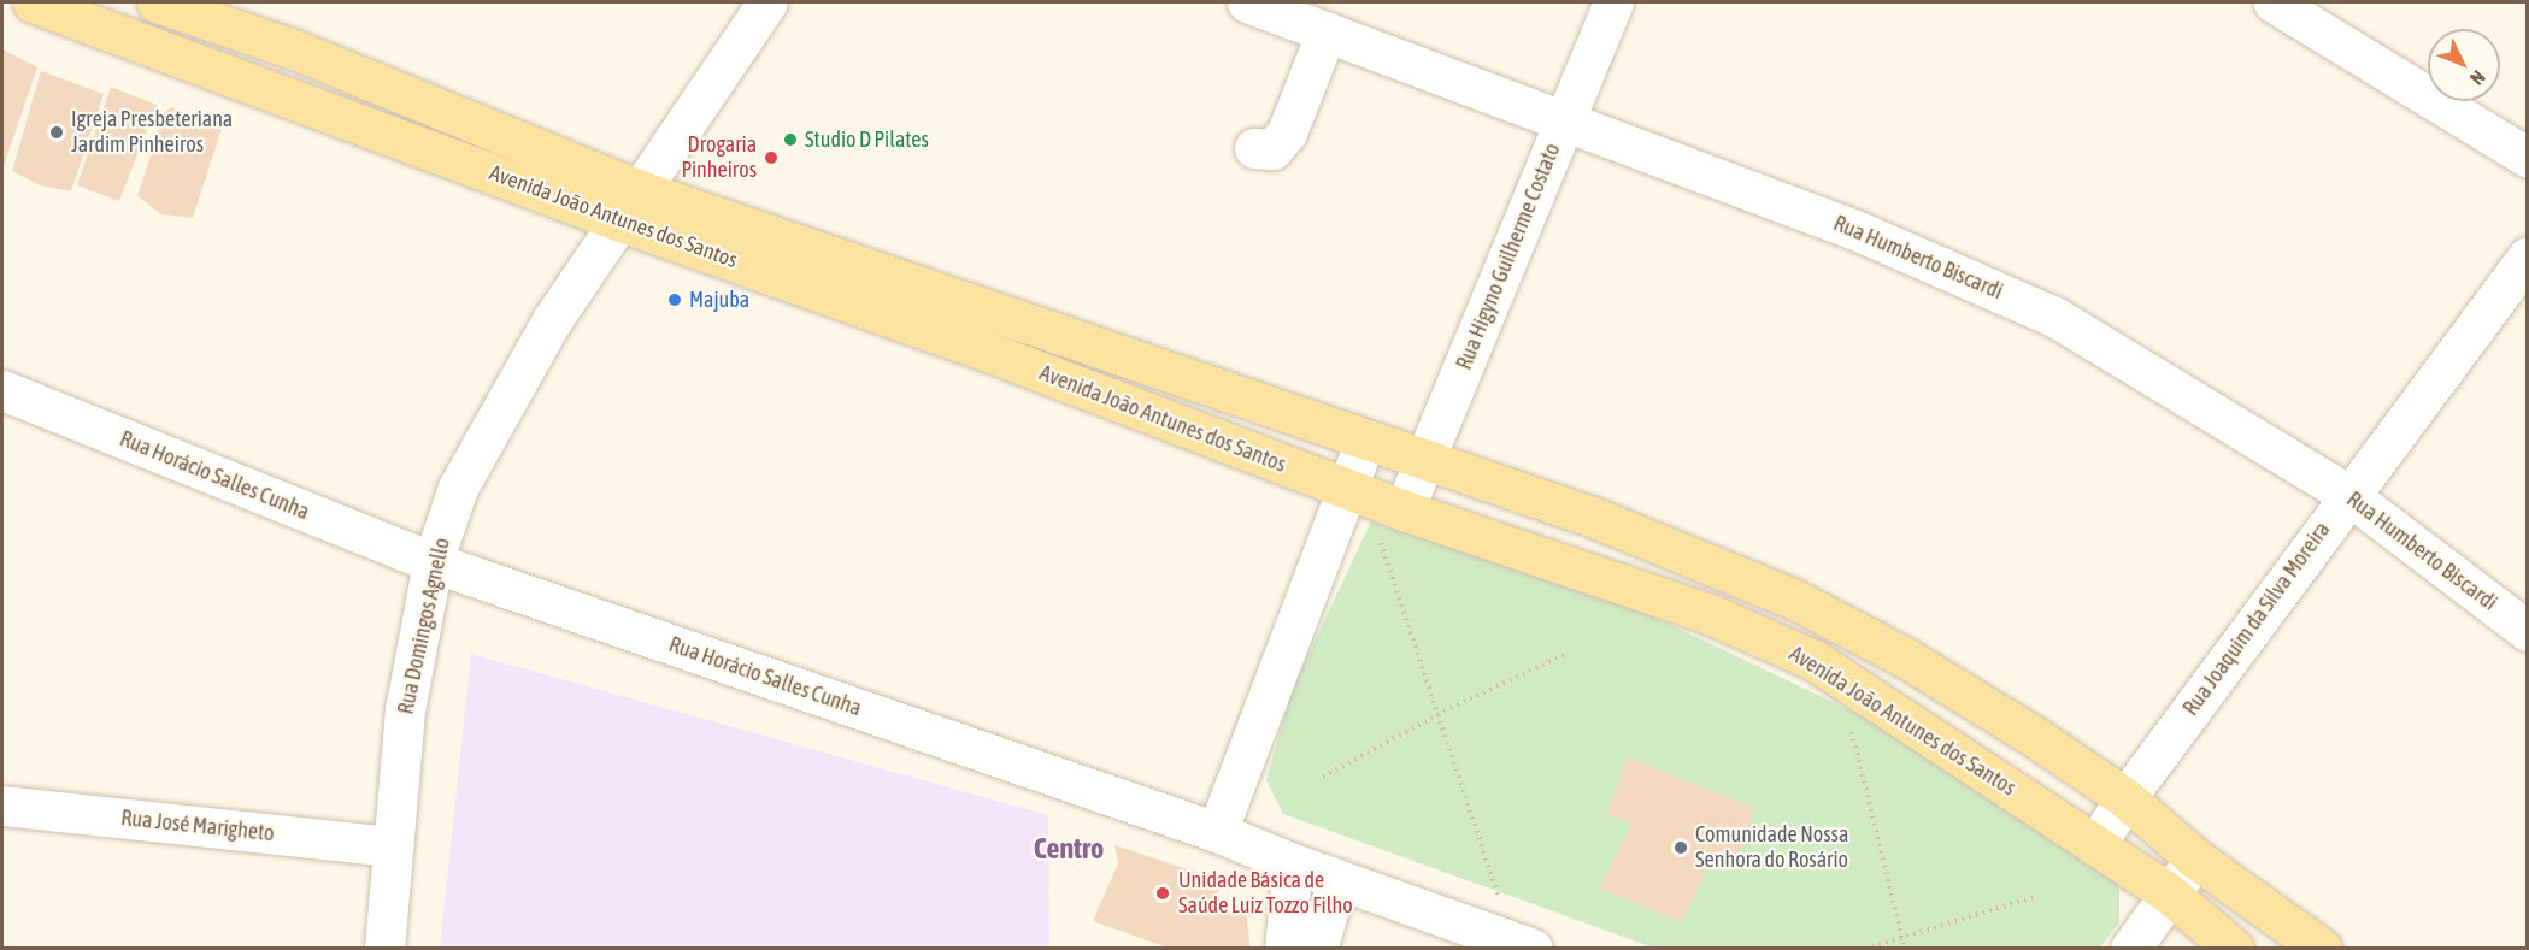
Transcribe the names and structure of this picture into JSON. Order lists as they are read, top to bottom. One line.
{"streets":{"main road":["Avenida João Antunes dos Santos"],"street":["Rua Higyno Guilherme Costato","Rua Humberto Biscardi","Rua Horácio Salles Cunha","Rua Joaquim da Silva Moreira","Rua Domingos Agnello","Rua José Marigheto"]},"crossings":[["Avenida João Antunes dos Santos","Rua Higyno Guilherme Costato"],["Avenida João Antunes dos Santos","Rua Joaquim da Silva Moreira"],["Avenida João Antunes dos Santos","Rua Domingos Agnello"],["Rua Higyno Guilherme Costato","Rua Humberto Biscardi"],["Rua Humberto Biscardi","Rua Joaquim da Silva Moreira"],["Rua Horácio Salles Cunha","Rua Domingos Agnello"],["Rua Domingos Agnello","Rua José Marigheto"]],"districts":["Centro"],"places":["Igreja Presbeteriana Jardim Pinheiros","Studio D Pilates","Drogaria Pinheiros","Majuba","Comunidade Nossa Senhora do Rosário","Unidade Básica de Saúde Luiz Tozzo Filho"],"north":"bottom right"}
